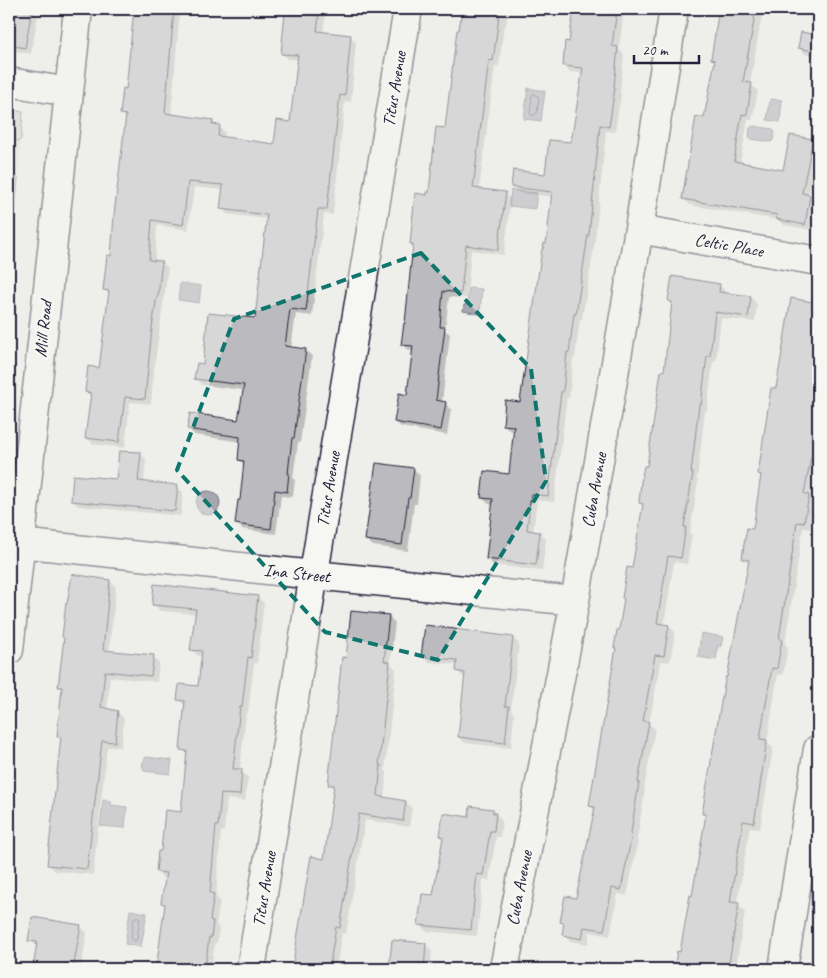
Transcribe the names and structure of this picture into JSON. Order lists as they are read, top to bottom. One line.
{"streets":{"street":["Titus Avenue","Celtic Place","Mill Road","Cuba Avenue","Ina Street"]},"crossings":[["Titus Avenue","Ina Street"],["Celtic Place","Cuba Avenue"],["Mill Road","Ina Street"],["Cuba Avenue","Ina Street"]],"scale_bar":"20 m"}
